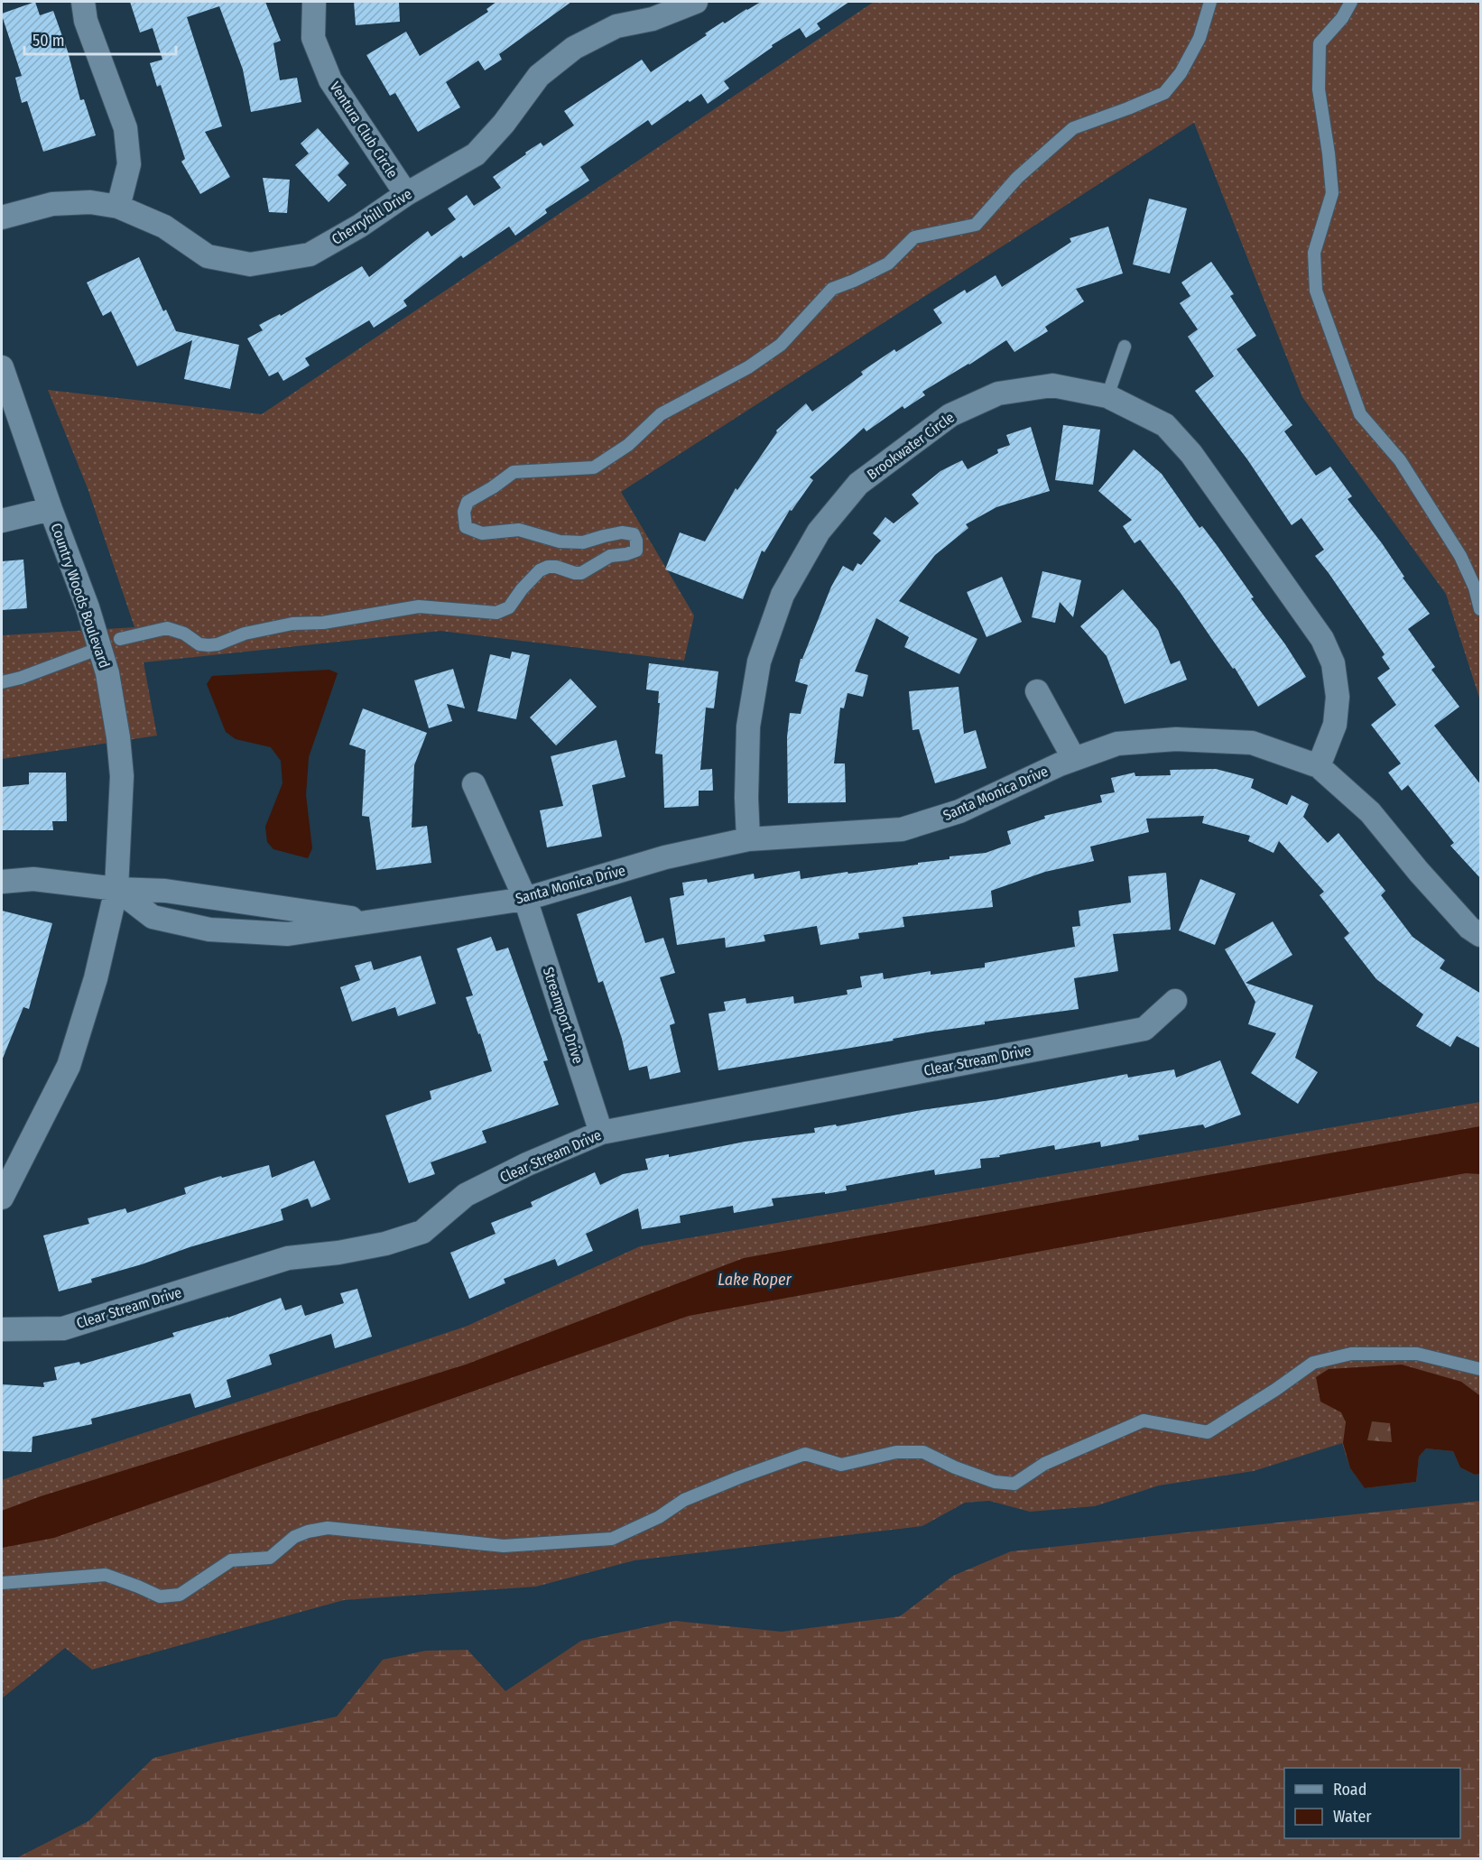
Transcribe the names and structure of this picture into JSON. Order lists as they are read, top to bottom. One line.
{"streets":{"street":["Ventura Club Circle","Cherryhill Drive","Brookwater Circle","Country Woods Boulevard","Santa Monica Drive","Streamport Drive","Clear Stream Drive"]},"crossings":[["Ventura Club Circle","Cherryhill Drive"],["Brookwater Circle","Santa Monica Drive"],["Country Woods Boulevard","Santa Monica Drive"],["Santa Monica Drive","Streamport Drive"],["Streamport Drive","Clear Stream Drive"]],"water":["Lake Roper"],"legend":["Road","Water"],"scale_bar":"50 m"}
